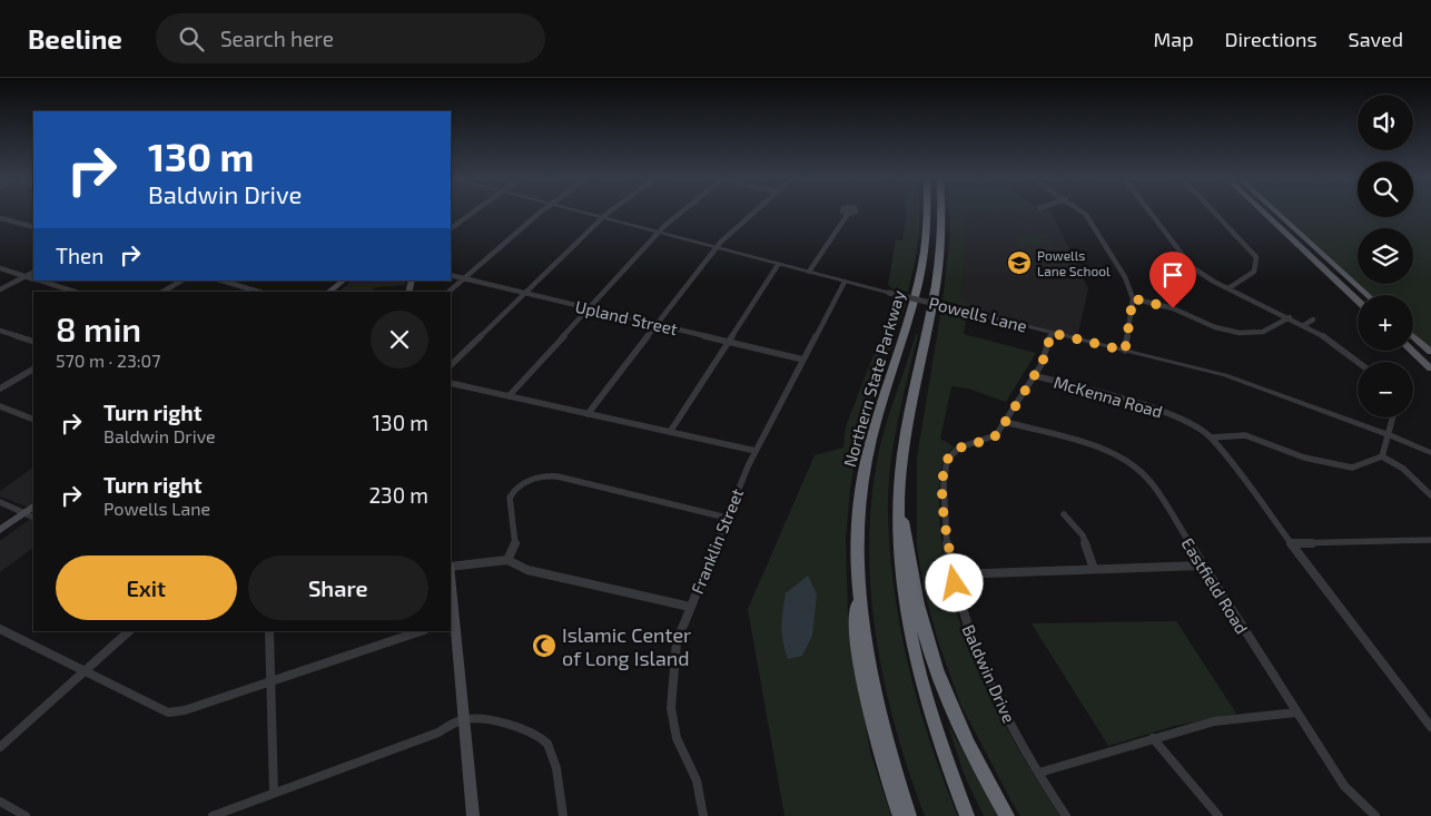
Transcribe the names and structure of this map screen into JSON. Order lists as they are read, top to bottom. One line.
{"streets":{"highway":["Northern State Parkway"],"street":["Powells Lane","Upland Street","McKenna Road","Franklin Street","Eastfield Road","Baldwin Drive"]},"crossings":[["Powells Lane","Franklin Street"],["Powells Lane","Baldwin Drive"],["Upland Street","Franklin Street"],["McKenna Road","Baldwin Drive"],["Eastfield Road","Baldwin Drive"]],"places":{"school or university":["Powells Lane School"],"mosque":["Islamic Center of Long Island"]},"page":{"header":"Beeline","search":"Search here","nav":["Map","Directions","Saved"],"map_buttons":["+","−"],"turn":["130 m","Baldwin Drive"],"then":"Then","heading":["8 min","570 m · 23:07"],"list":[{"name":"Turn right","note":"Baldwin Drive","value":"130 m"},{"name":"Turn right","note":"Powells Lane","value":"230 m"}],"buttons":["Exit","Share"]}}
